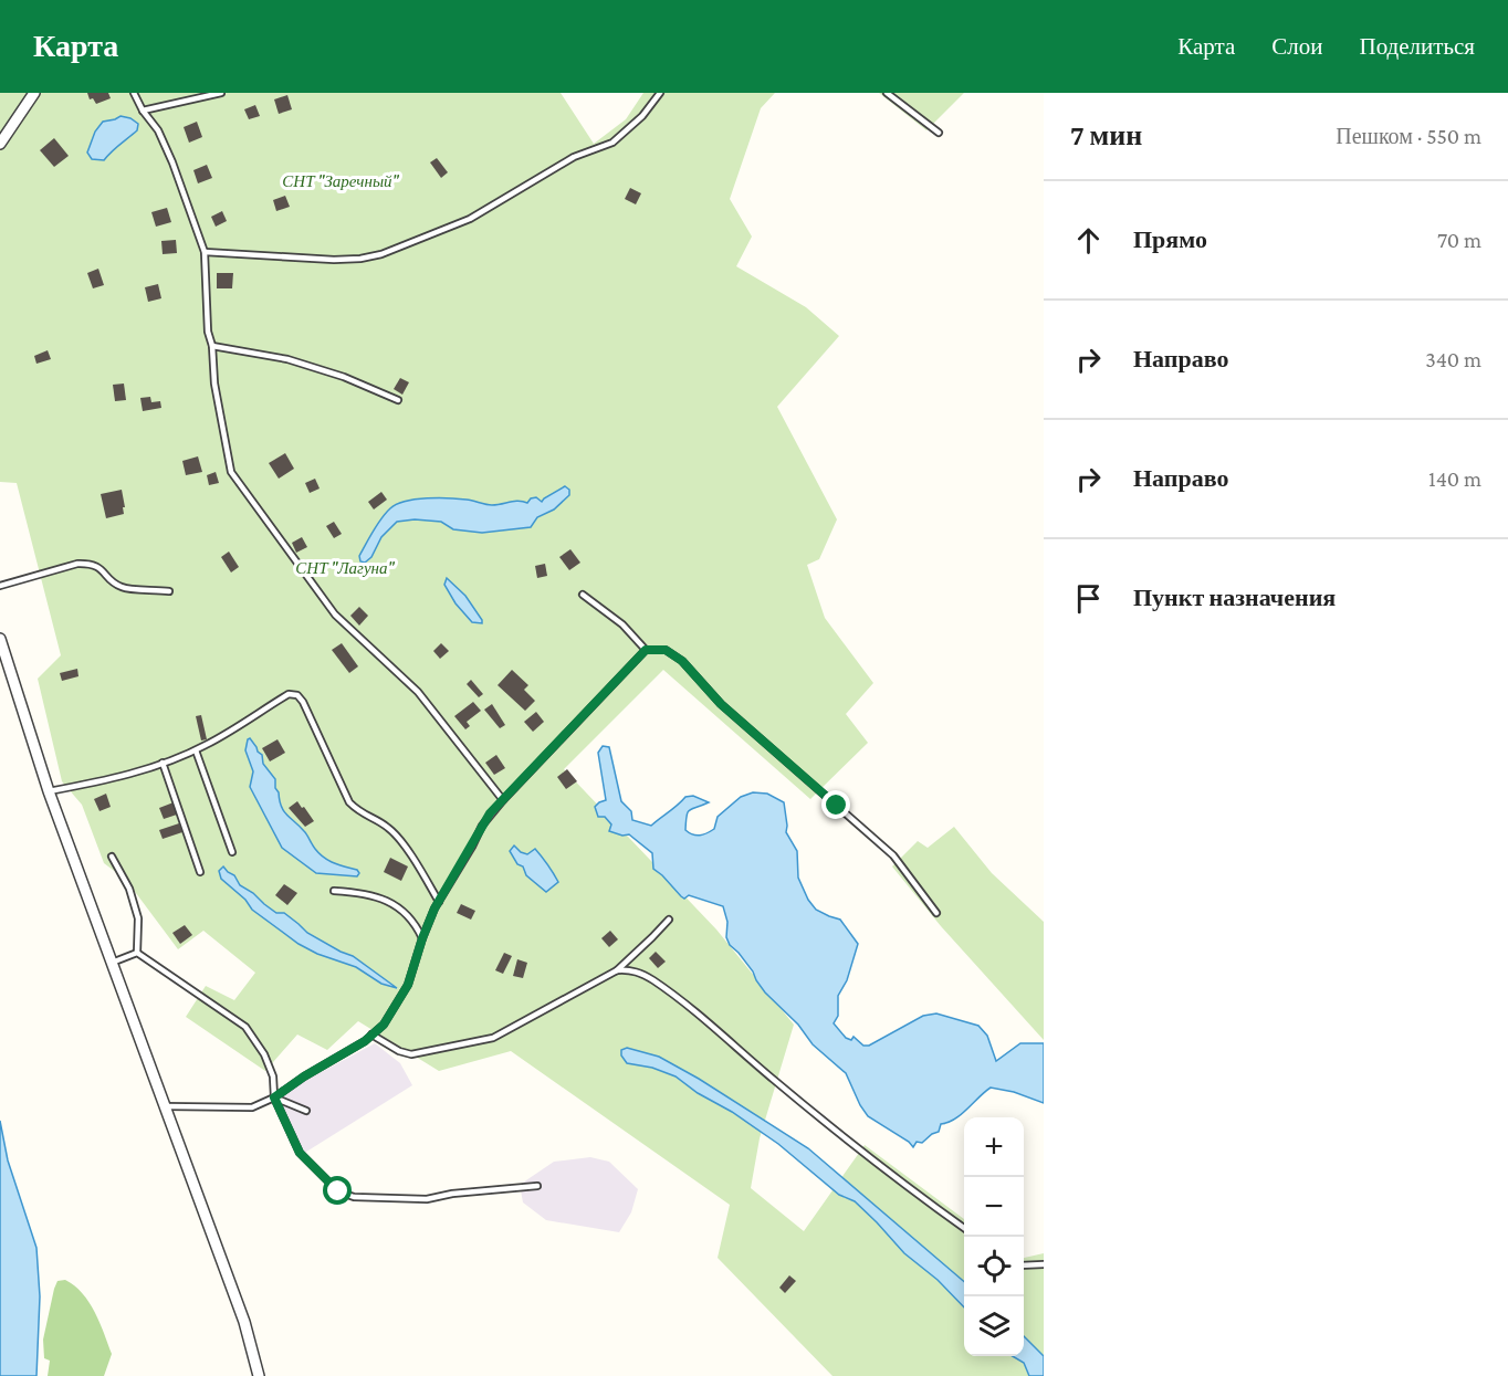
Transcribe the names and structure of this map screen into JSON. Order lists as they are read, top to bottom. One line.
{"parks":["СНТ \"Заречный\"","СНТ \"Лагуна\""],"page":{"header":"Карта","nav":["Карта","Слои","Поделиться"],"heading":["7 мин","Пешком · 550 m"],"list":[["Прямо","70 m"],["Направо","340 m"],["Направо","140 m"],"Пункт назначения"],"map_buttons":["+","−"]}}
